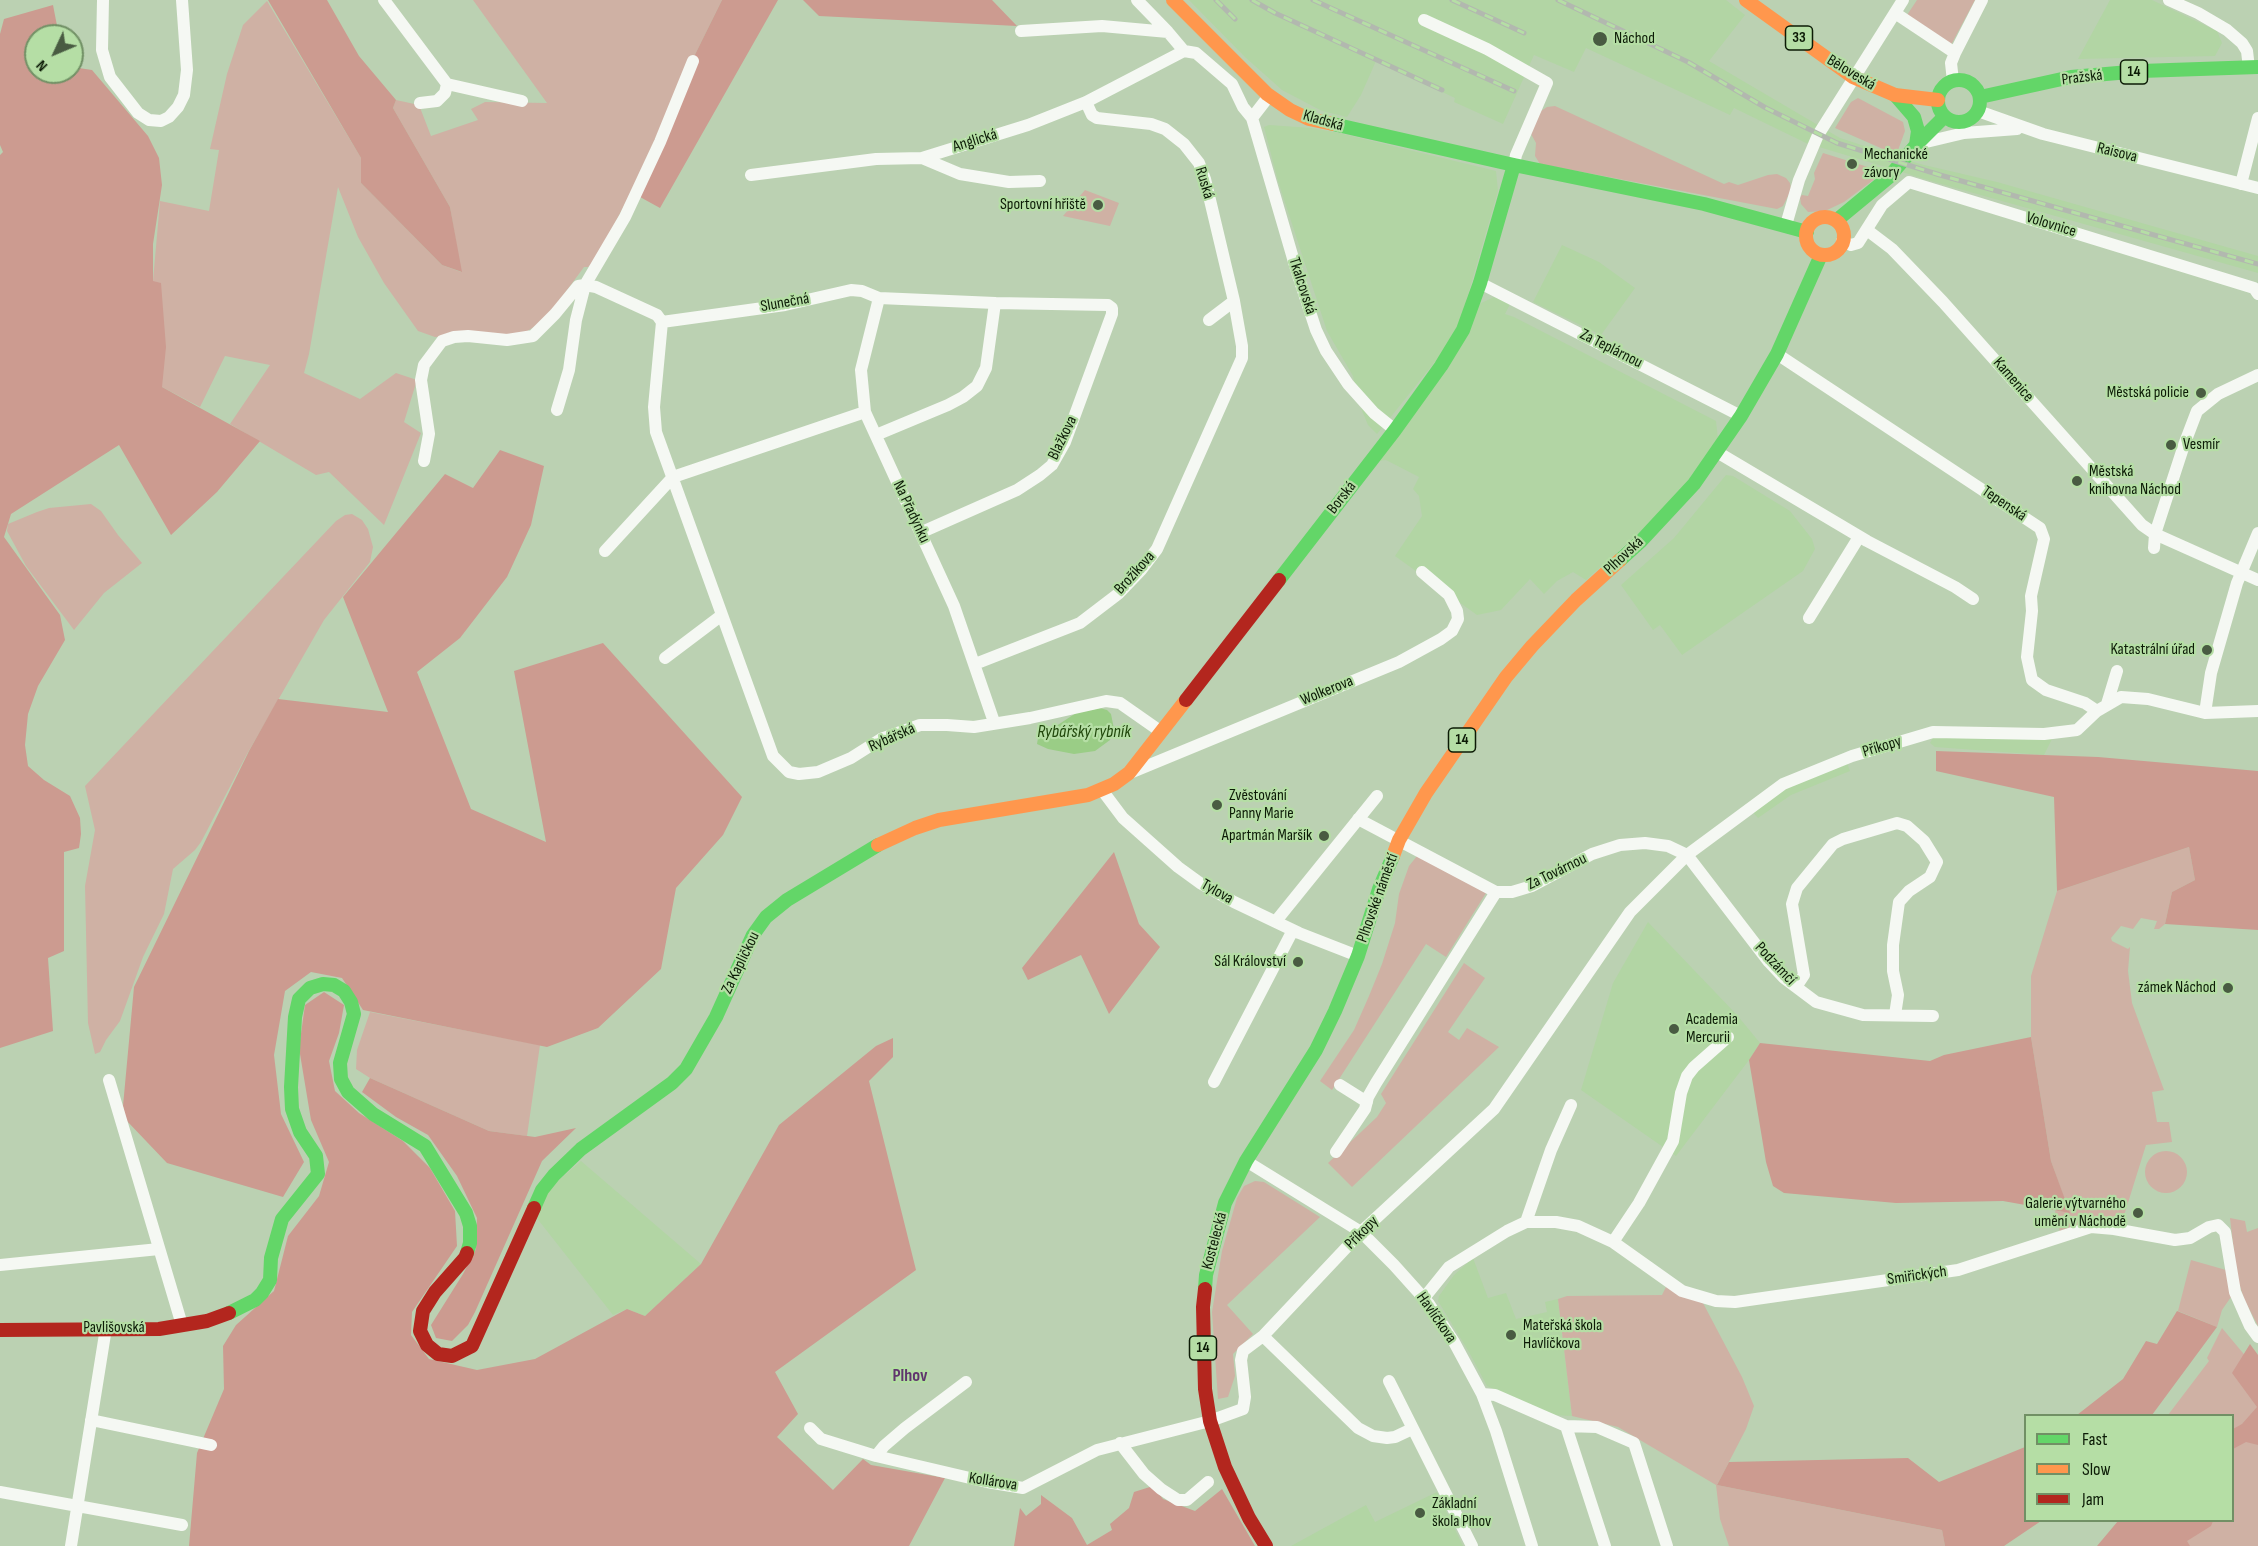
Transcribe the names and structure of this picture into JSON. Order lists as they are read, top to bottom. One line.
{"streets":{"main road":["33","14","Běloveská","Pražská","Kladská","Borská","Plhovská","Plhovské náměstí","Za Kapličkou","Kostelecká","Pavlišovská"],"street":["Anglická","Raisova","Ruská","Volovnice","Tkalcovská","Slunečná","Za Teplárnou","Kamenice","Blažkova","Tepenská","Na Přadýnku","Brožíkova","Wolkerova","Rybářská","Příkopy","Za Továrnou","Tylova","Podzámčí","Smiřických","Havlíčkova","Kollárova"]},"crossings":[["Běloveská","Pražská"],["Běloveská","Raisova"],["Pražská","Raisova"],["Kladská","Borská"],["Kladská","Plhovská"],["Anglická","Ruská"],["Anglická","Tkalcovská"],["Ruská","Brožíkova"],["Volovnice","Kamenice"],["Tkalcovská","Borská"],["Slunečná","Blažkova"],["Slunečná","Na Přadýnku"],["Slunečná","Rybářská"],["Za Teplárnou","Borská"],["Za Teplárnou","Plhovská"],["Blažkova","Na Přadýnku"],["Borská","Wolkerova"],["Borská","Rybářská"],["Borská","Tylova"],["Borská","Za Kapličkou"],["Tepenská","Plhovská"],["Tepenská","Příkopy"],["Na Přadýnku","Brožíkova"],["Na Přadýnku","Rybářská"],["Plhovská","Plhovské náměstí"],["Příkopy","Za Továrnou"],["Příkopy","Podzámčí"],["Příkopy","Kostelecká"],["Příkopy","Havlíčkova"],["Příkopy","Kollárova"],["Za Továrnou","Podzámčí"],["Tylova","Plhovské náměstí"],["Tylova","Za Kapličkou"],["Tylova","Kostelecká"],["Plhovské náměstí","Kostelecká"],["Za Kapličkou","Pavlišovská"],["Kostelecká","Havlíčkova"],["Kostelecká","Kollárova"],["Smiřických","Havlíčkova"]],"districts":["Plhov"],"water":["Rybářský rybník"],"places":["Náchod","Mechanické závory","Sportovní hřiště","Městská policie","Vesmír","Městská knihovna Náchod","Katastrální úřad","Zvěstování Panny Marie","Apartmán Maršík","Sál Království","zámek Náchod","Academia Mercurii","Galerie výtvarného umění v Náchodě","Mateřská škola Havlíčkova","Základní škola Plhov"],"legend":["Fast","Slow","Jam"],"north":"bottom left"}
